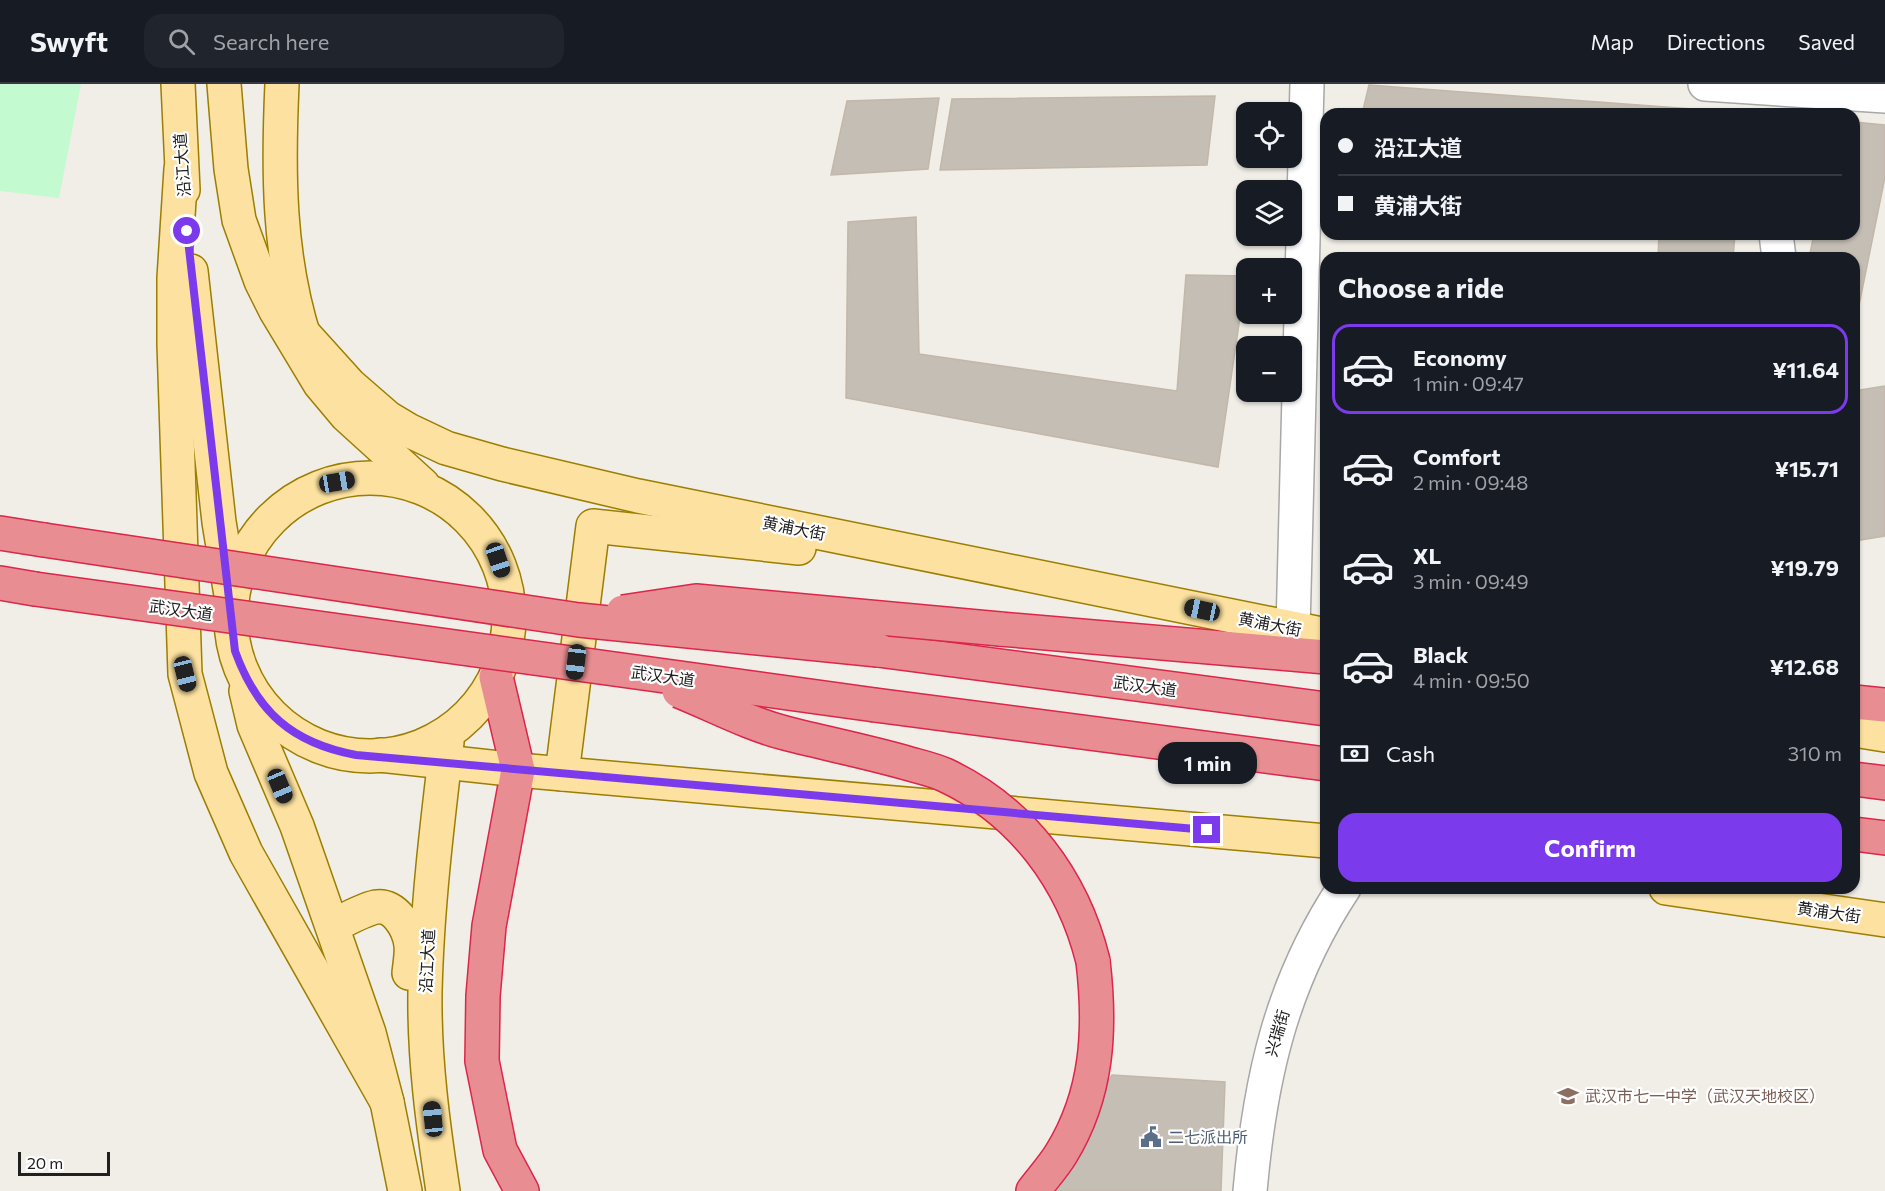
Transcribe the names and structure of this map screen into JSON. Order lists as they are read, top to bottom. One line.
{"streets":{"highway":["武汉大道"],"main road":["沿江大道","黄浦大街"],"street":["兴瑞街"]},"places":{"school or university":["武汉市七一中学（武汉天地校区）"],"public building":["二七派出所"]},"scale_bar":"20 m","page":{"header":"Swyft","search":"Search here","nav":["Map","Directions","Saved"],"map_buttons":["+","−"],"banner":["沿江大道","黄浦大街"],"heading":"Choose a ride","list":[{"name":"Economy","note":"1 min · 09:47","value":"¥11.64"},{"name":"Comfort","note":"2 min · 09:48","value":"¥15.71"},{"name":"XL","note":"3 min · 09:49","value":"¥19.79"},{"name":"Black","note":"4 min · 09:50","value":"¥12.68"}],"pay":["Cash","310 m"],"bubble":"1 min","buttons":"Confirm","scale":"20 m"}}
